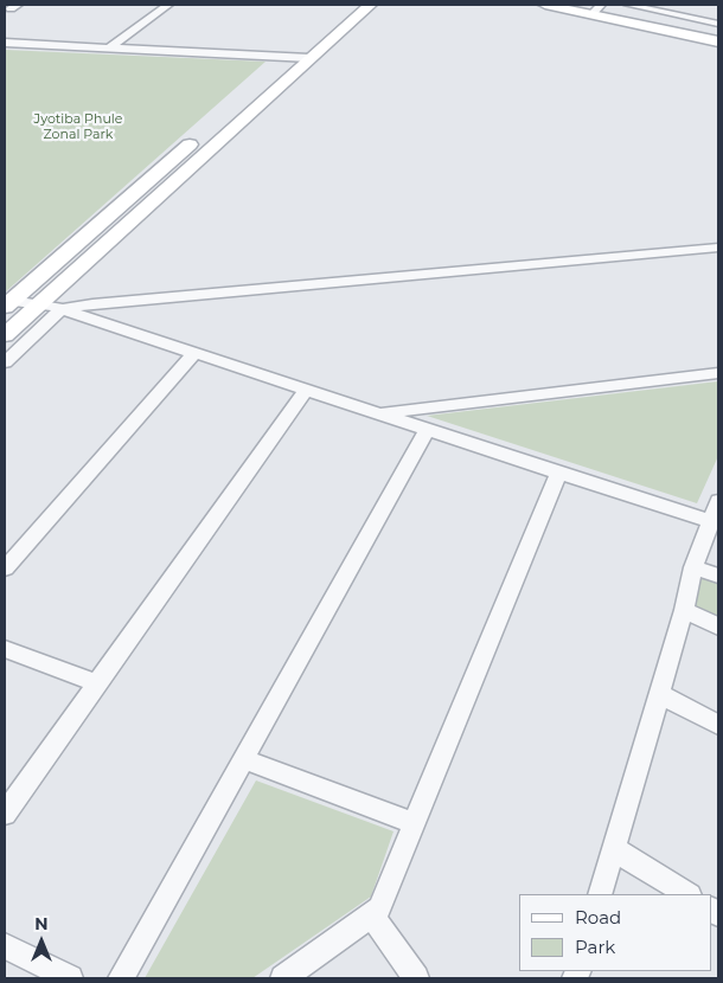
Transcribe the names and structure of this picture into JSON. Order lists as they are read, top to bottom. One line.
{"parks":["Jyotiba Phule Zonal Park"],"legend":["Road","Park"],"north":"top"}
